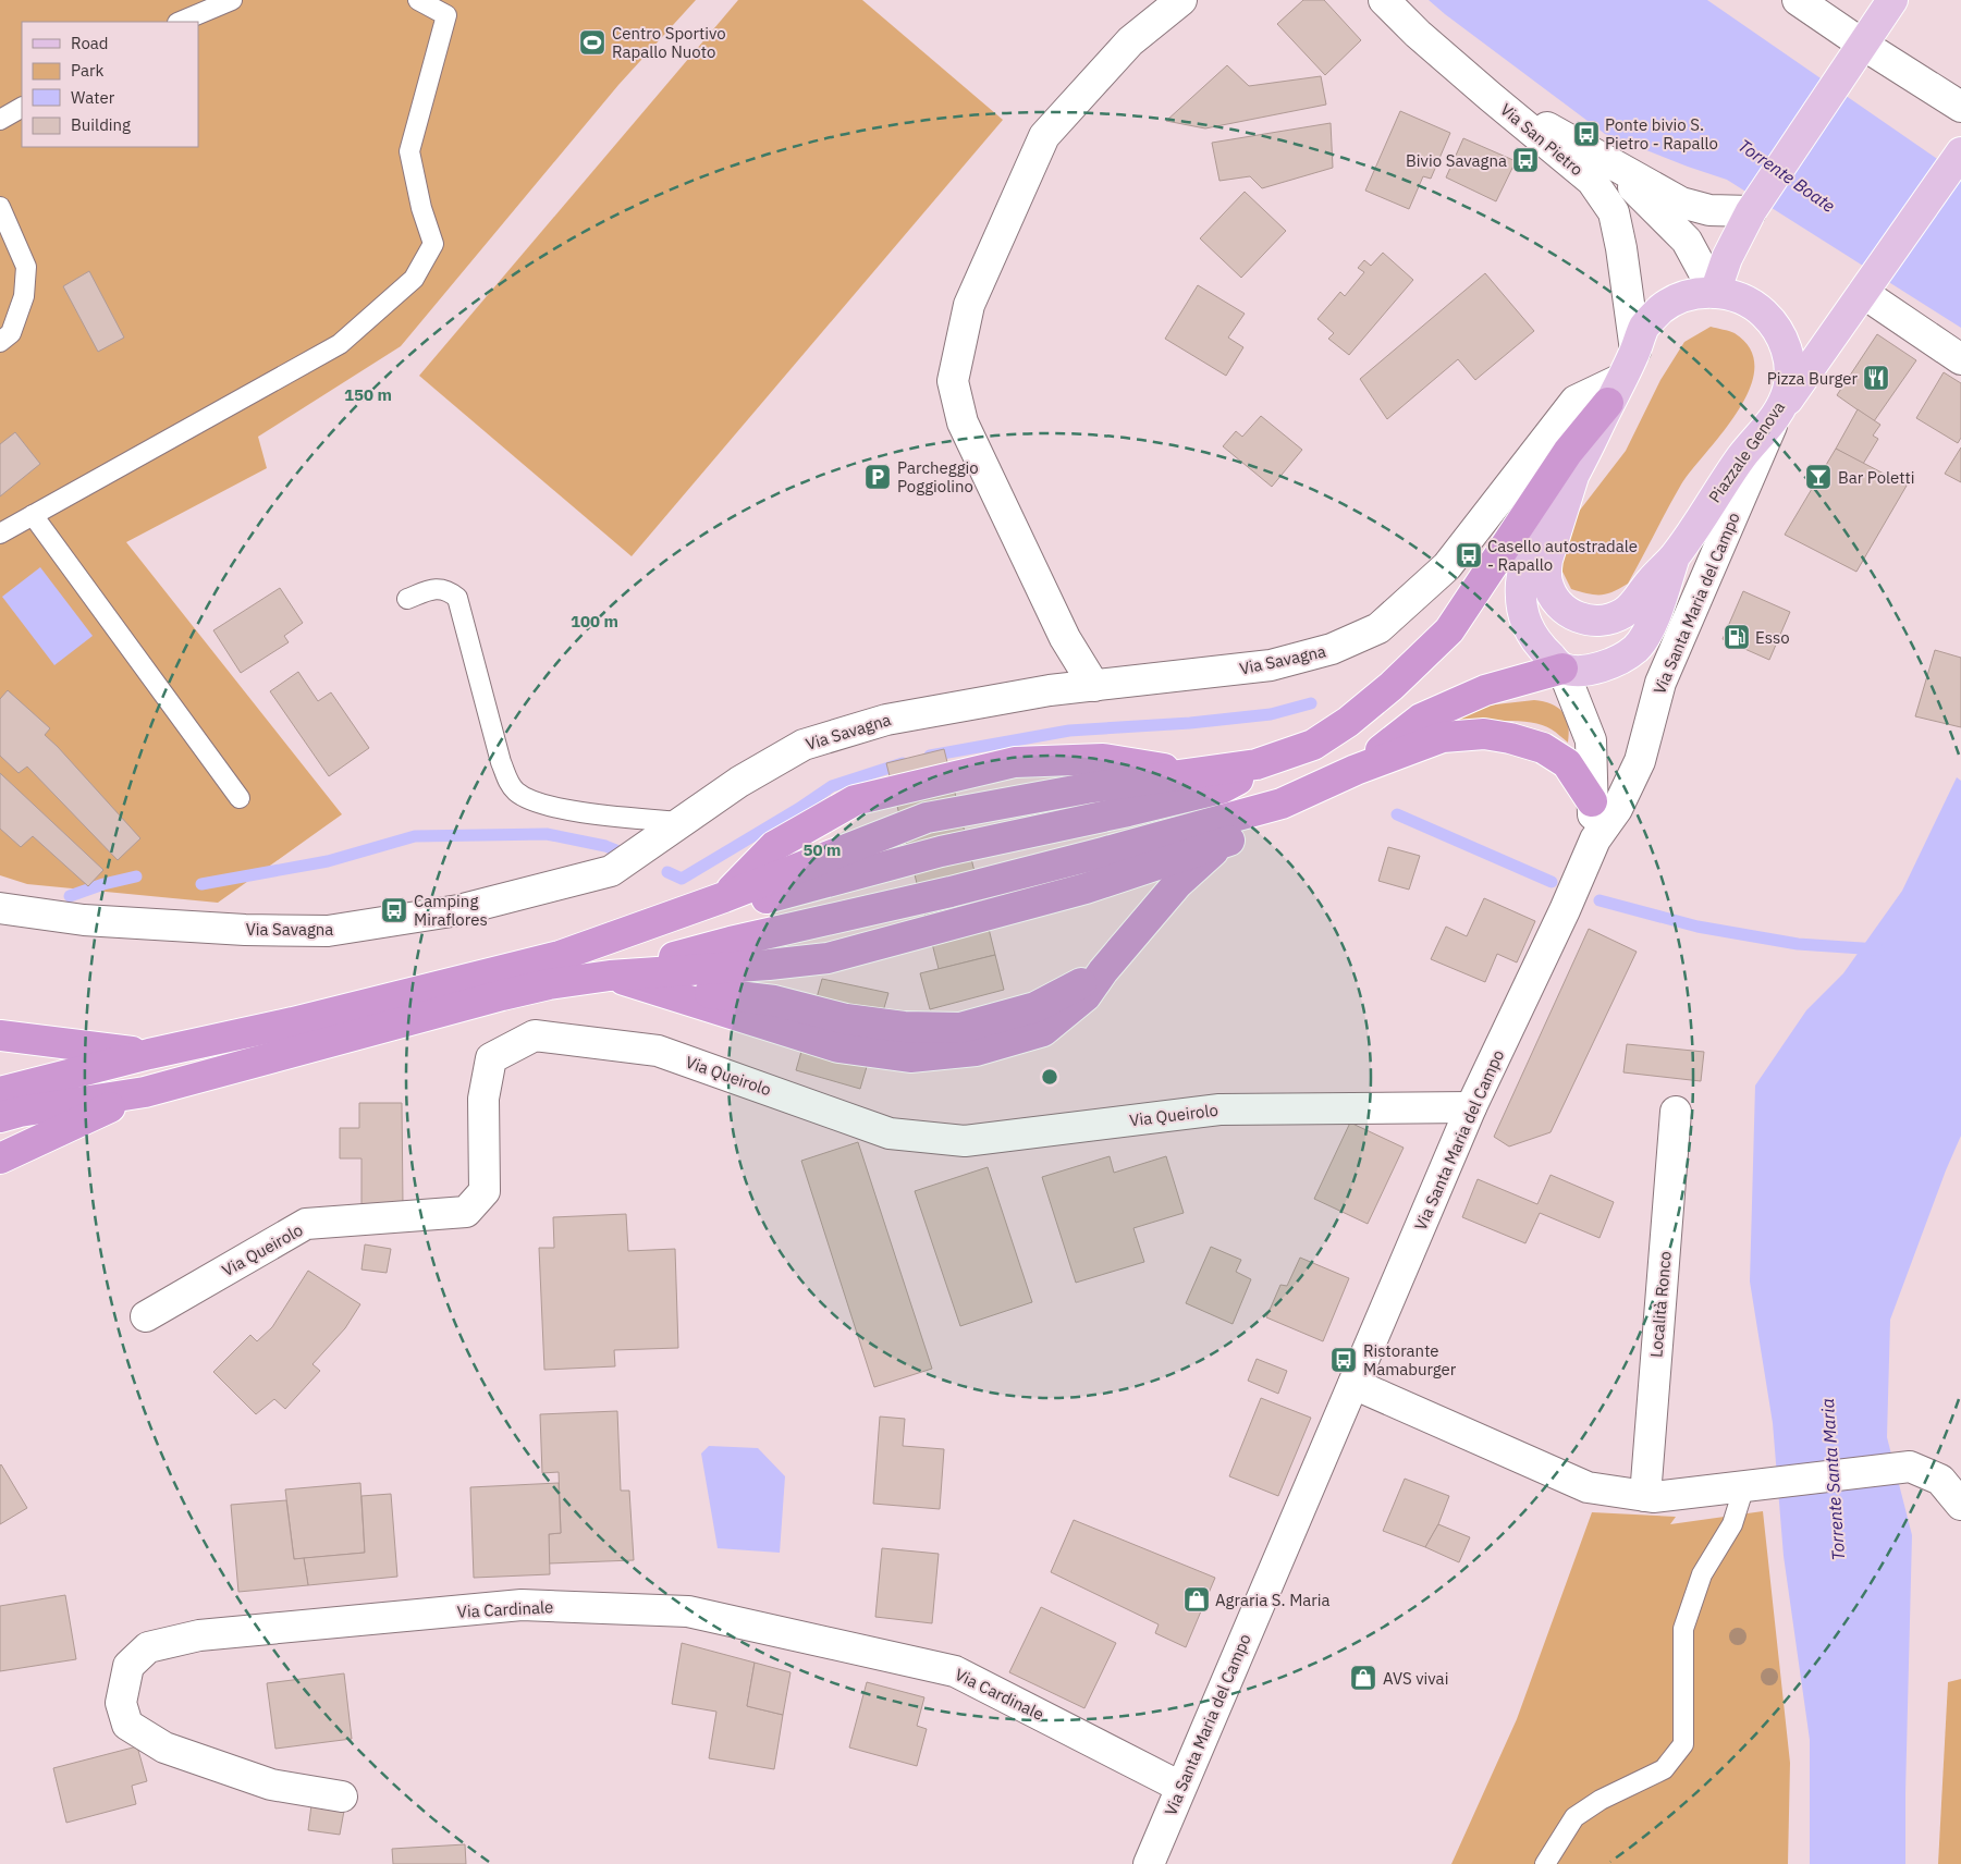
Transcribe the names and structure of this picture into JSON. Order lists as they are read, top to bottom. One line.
{"streets":{"main road":["Piazzale Genova"],"street":["Via San Pietro","Via Santa Maria del Campo","Via Savagna","Via Queirolo","Località Ronco","Via Cardinale"]},"crossings":[["Via San Pietro","Piazzale Genova"],["Piazzale Genova","Via Santa Maria del Campo"],["Piazzale Genova","Via Savagna"],["Via Santa Maria del Campo","Via Queirolo"],["Via Santa Maria del Campo","Via Cardinale"]],"water":["Torrente Boate","Torrente Santa Maria"],"places":{"sports":["Centro Sportivo Rapallo Nuoto"],"bus stop":["Ponte bivio S. Pietro - Rapallo","Bivio Savagna","Casello autostradale - Rapallo","Camping Miraflores","Ristorante Mamaburger"],"restaurant":["Pizza Burger"],"parking":["Parcheggio Poggiolino"],"bar":["Bar Poletti"],"fuel station":["Esso"],"shop":["Agraria S. Maria","AVS vivai"]},"legend":["Road","Park","Water","Building"],"rings":["150 m","100 m","50 m"]}
